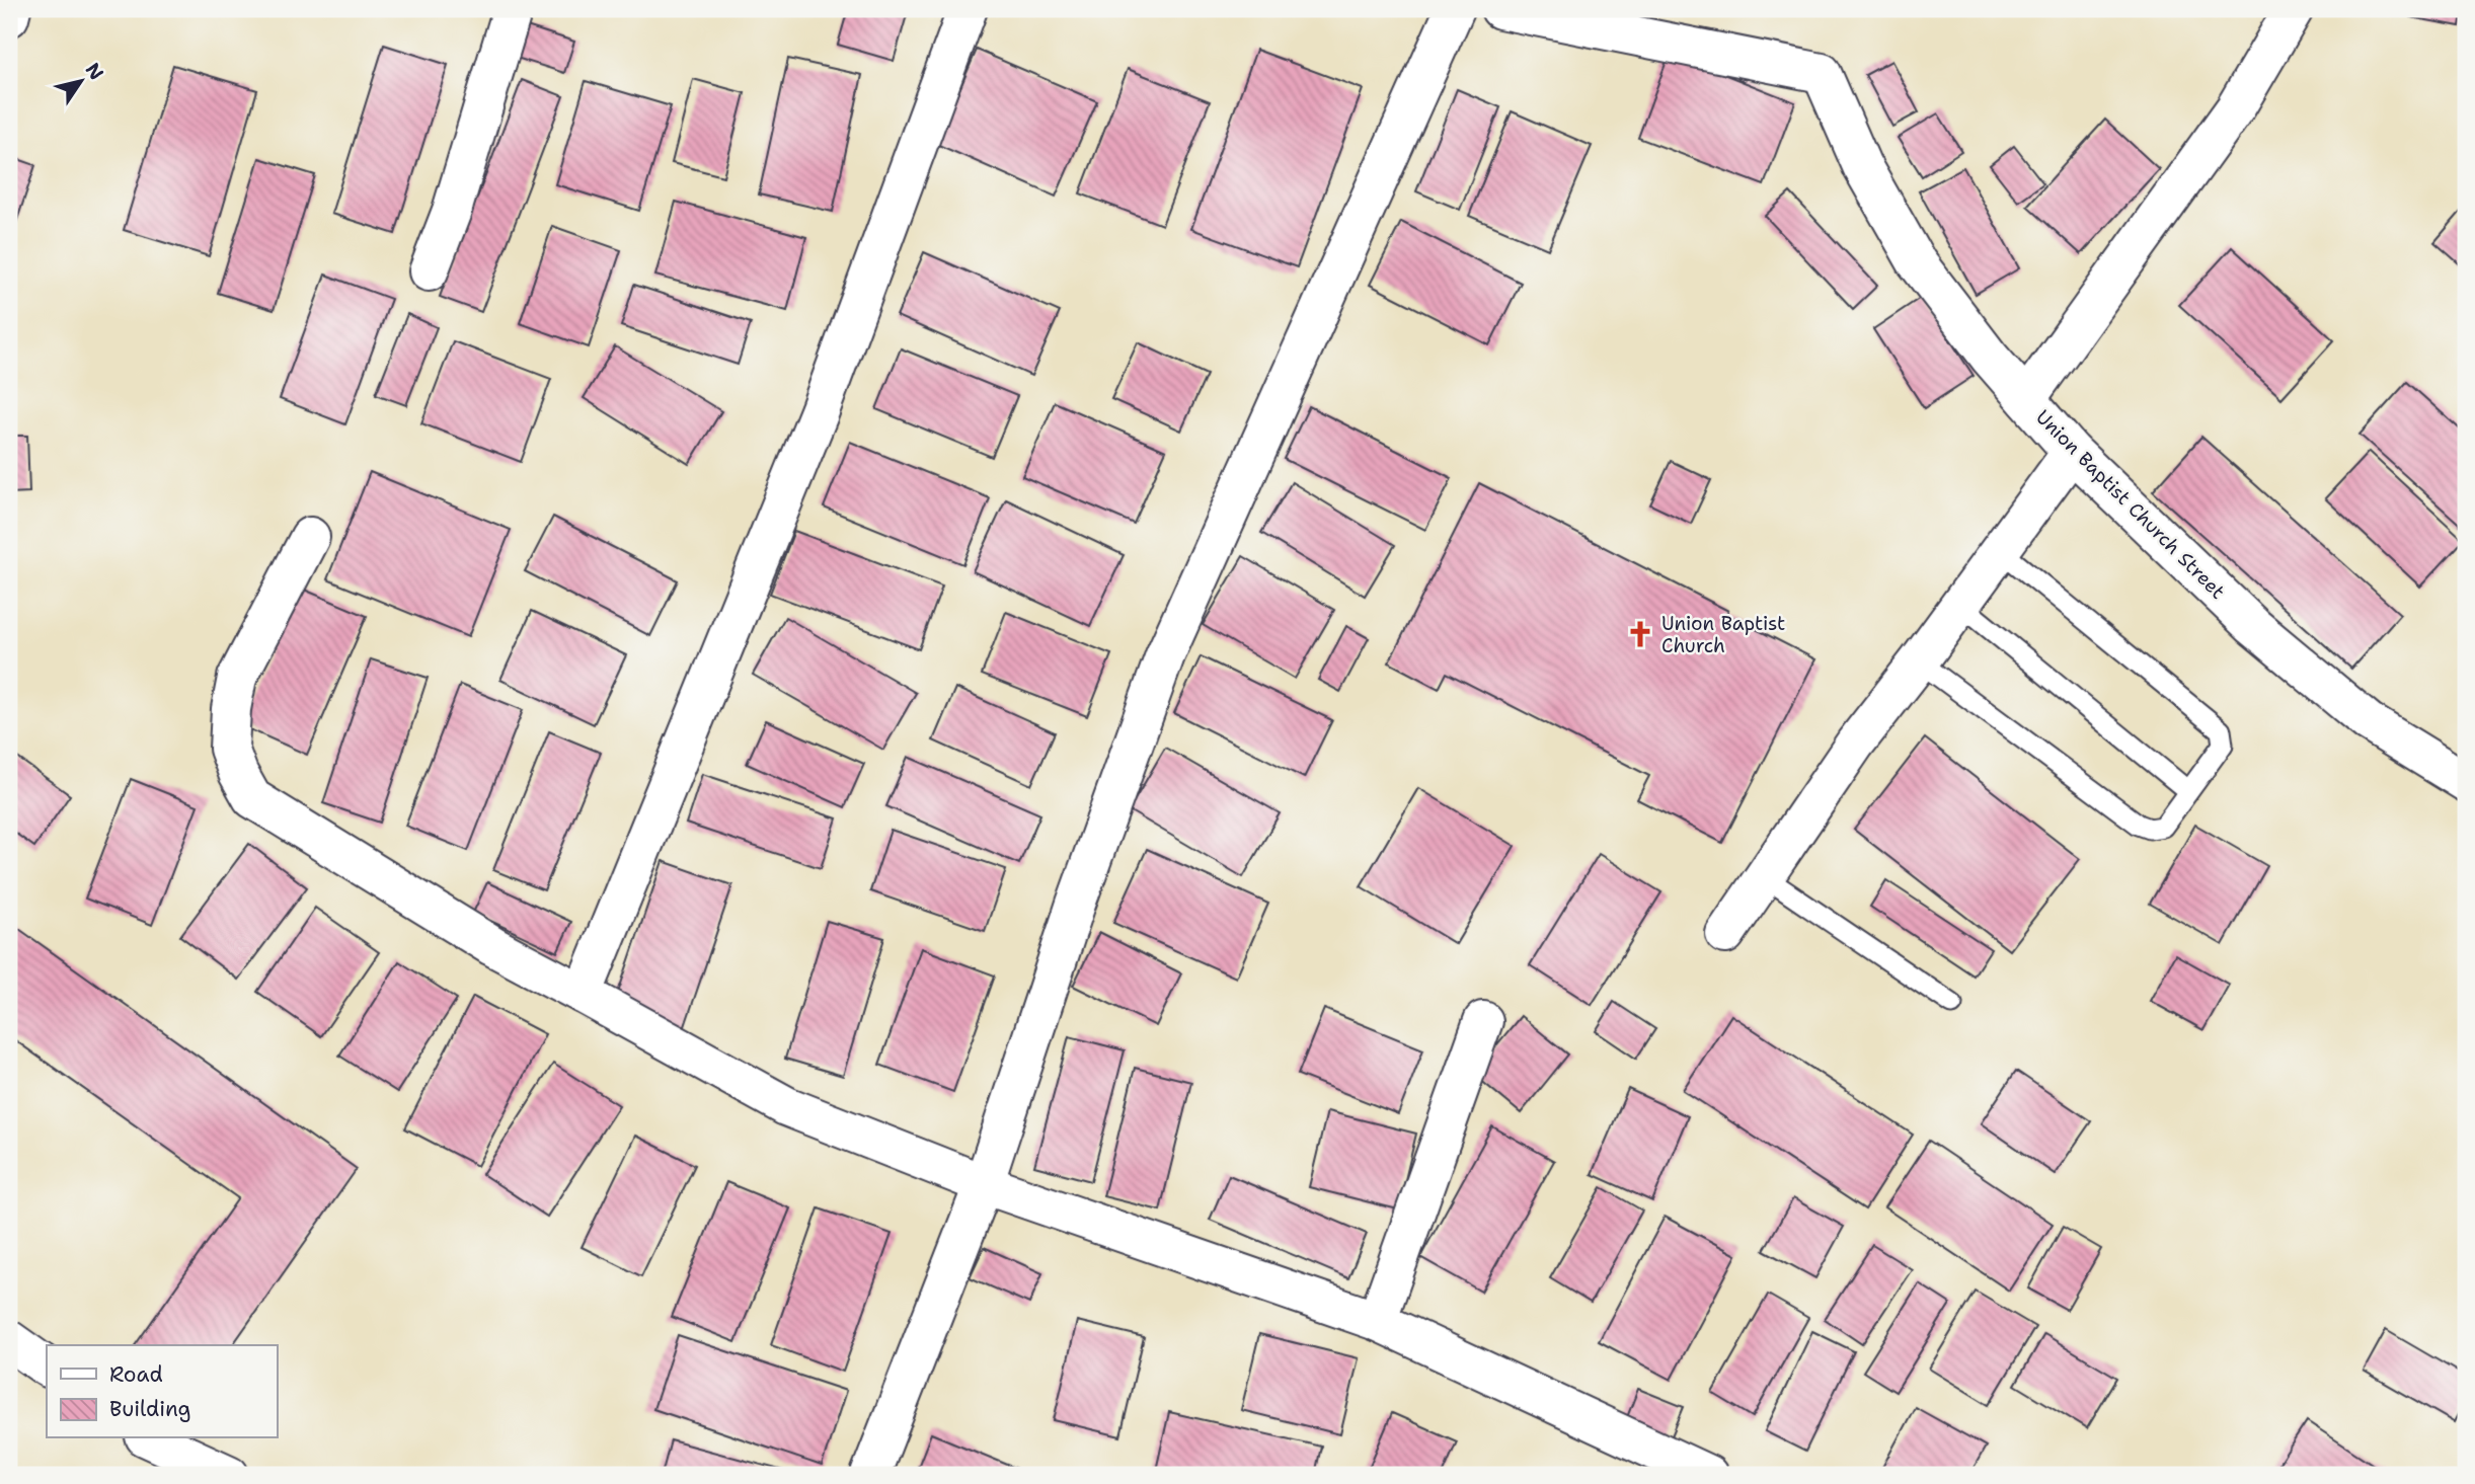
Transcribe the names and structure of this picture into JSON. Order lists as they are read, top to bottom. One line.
{"streets":{"street":["Union Baptist Church Street"]},"places":{"church":["Union Baptist Church"]},"legend":["Road","Building"],"north":"top right"}
